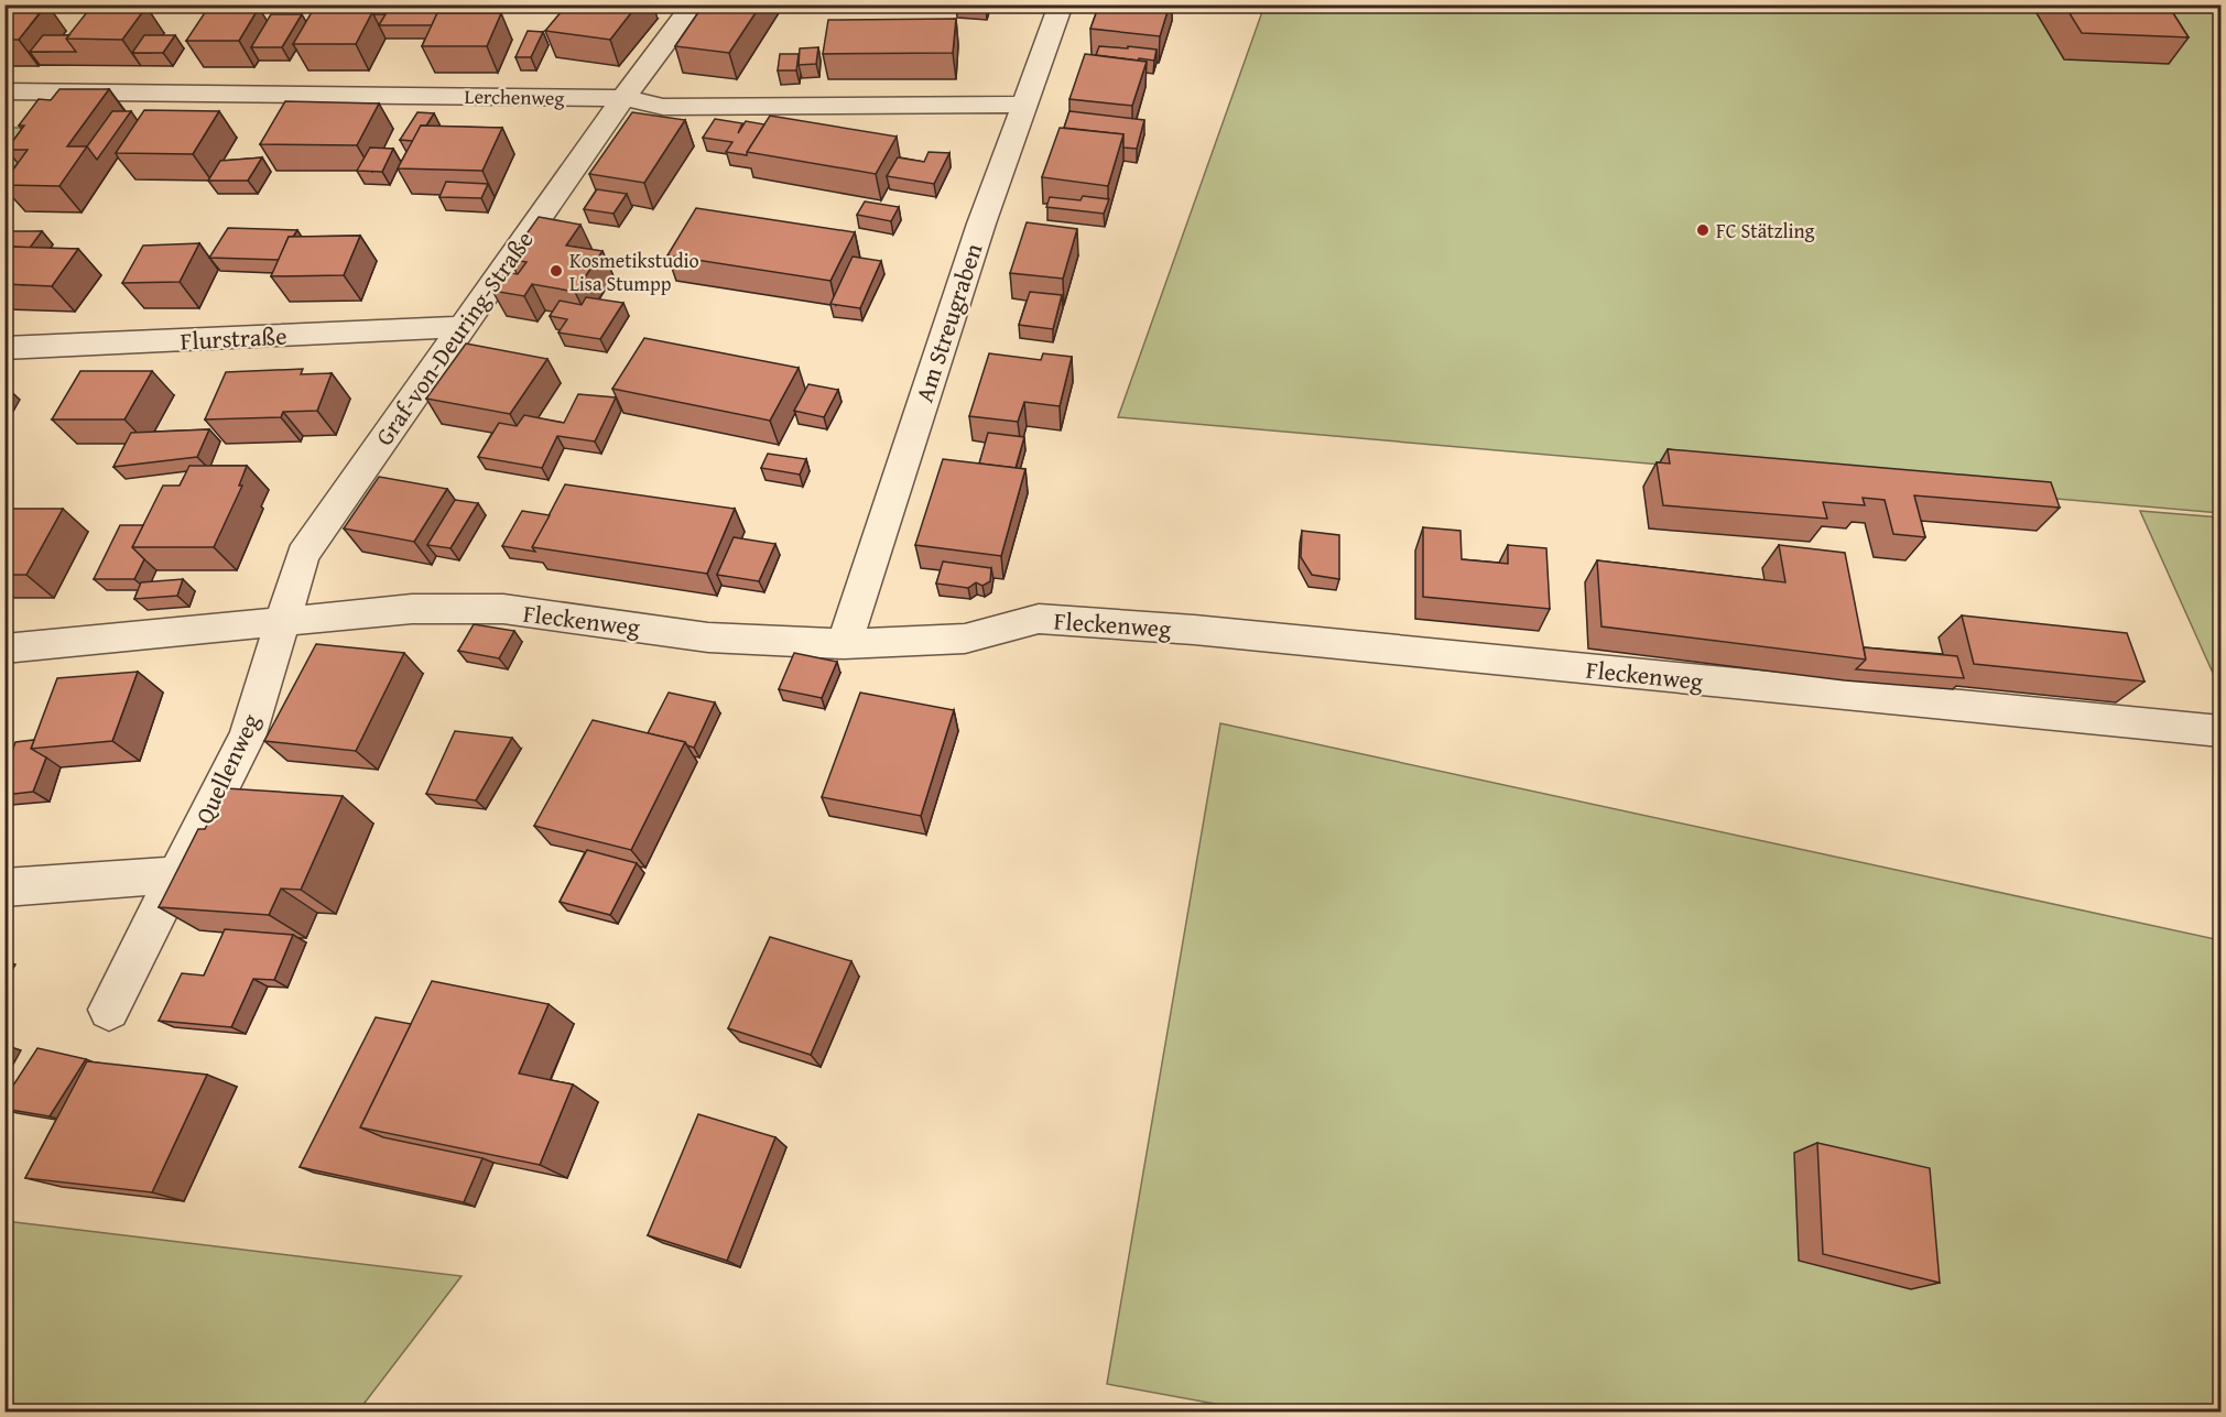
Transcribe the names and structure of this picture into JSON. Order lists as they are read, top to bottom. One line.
{"streets":{"street":["Lerchenweg","Am Streugraben","Flurstraße","Graf-von-Deuring-Straße","Fleckenweg","Quellenweg"]},"crossings":[["Lerchenweg","Am Streugraben"],["Lerchenweg","Graf-von-Deuring-Straße"],["Am Streugraben","Fleckenweg"],["Flurstraße","Graf-von-Deuring-Straße"],["Graf-von-Deuring-Straße","Fleckenweg"],["Graf-von-Deuring-Straße","Quellenweg"],["Fleckenweg","Quellenweg"]],"places":["FC Stätzling","Kosmetikstudio Lisa Stumpp"]}
